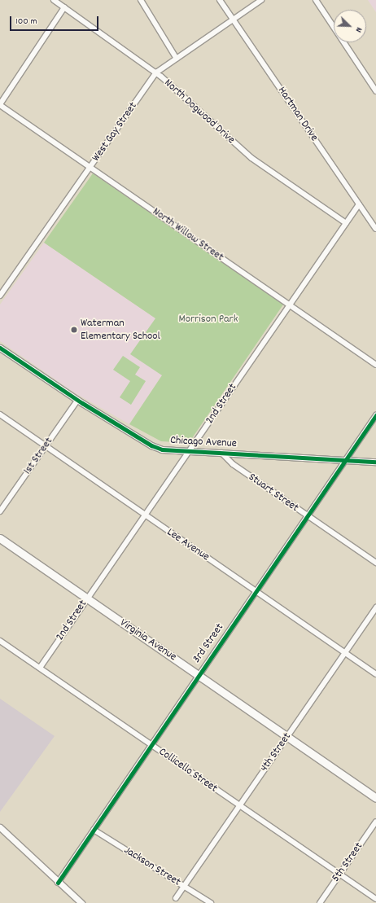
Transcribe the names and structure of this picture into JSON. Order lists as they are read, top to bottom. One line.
{"streets":{"main road":["Virginia Avenue"],"street":["North Dogwood Drive","Hartman Drive","West Gay Street","North Willow Street","2nd Street","Chicago Avenue","1st Street","Stuart Street","Lee Avenue","3rd Street","4th Street","Collicello Street","5th Street","Jackson Street"]},"crossings":[["North Dogwood Drive","West Gay Street"],["North Dogwood Drive","2nd Street"],["Hartman Drive","West Gay Street"],["Hartman Drive","2nd Street"],["West Gay Street","North Willow Street"],["North Willow Street","2nd Street"],["2nd Street","Chicago Avenue"],["2nd Street","Lee Avenue"],["2nd Street","Virginia Avenue"],["2nd Street","Collicello Street"],["Chicago Avenue","1st Street"],["Chicago Avenue","Stuart Street"],["Chicago Avenue","3rd Street"],["1st Street","Lee Avenue"],["Stuart Street","3rd Street"],["Lee Avenue","3rd Street"],["Lee Avenue","4th Street"],["Virginia Avenue","3rd Street"],["Virginia Avenue","4th Street"],["3rd Street","Collicello Street"],["3rd Street","Jackson Street"],["4th Street","Collicello Street"],["4th Street","Jackson Street"],["Collicello Street","5th Street"]],"parks":["Morrison Park"],"places":["Waterman Elementary School"],"scale_bar":"100 m","north":"bottom right"}
